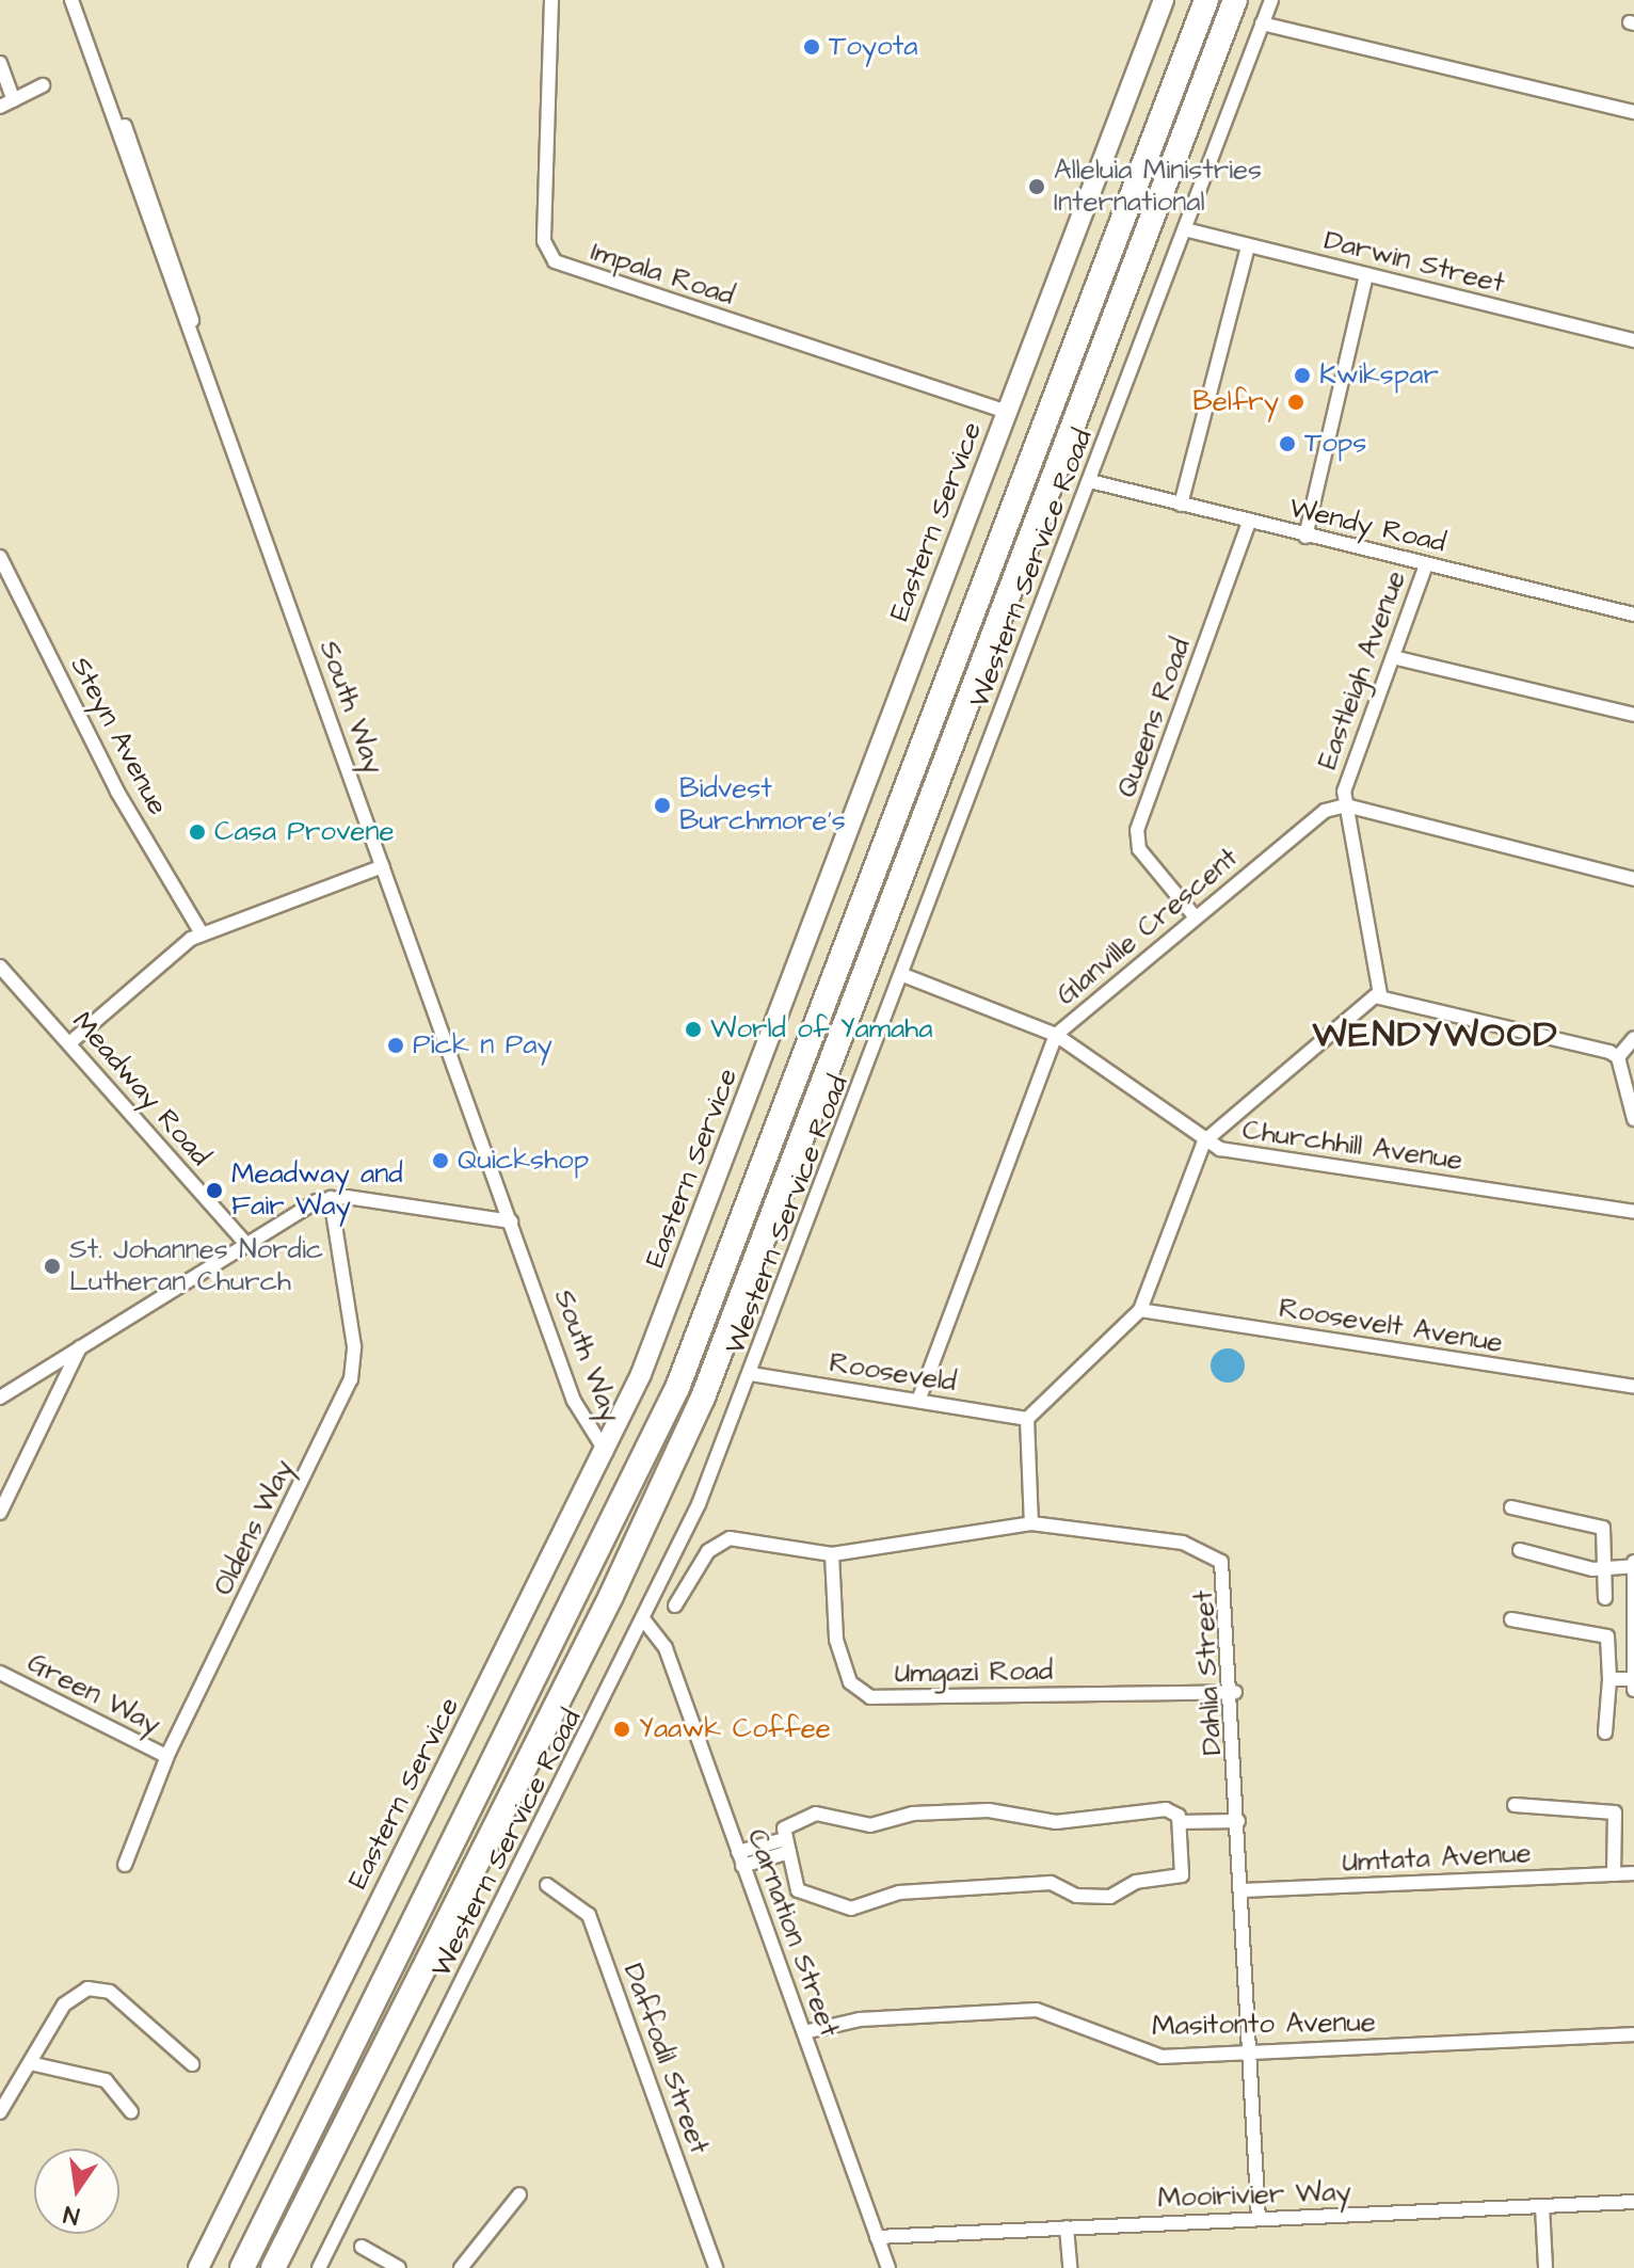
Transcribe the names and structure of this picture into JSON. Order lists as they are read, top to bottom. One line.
{"streets":{"main road":["Eastern Service"],"street":["Darwin Street","Impala Road","Wendy Road","Western Service Road","Eastleigh Avenue","South Way","Queens Road","Steyn Avenue","Glanville Crescent","Meadway Road","Churchhill Avenue","Roosevelt Avenue","Rooseveld","Oldens Way","Umgazi Road","Dahlia Street","Green Way","Umtata Avenue","Carnation Street","Masitonto Avenue","Daffodil Street","Mooirivier Way"]},"crossings":[["Darwin Street","Western Service Road"],["Impala Road","Eastern Service"],["Eastern Service","South Way"],["Wendy Road","Western Service Road"],["Wendy Road","Eastleigh Avenue"],["Wendy Road","Queens Road"],["Western Service Road","Churchhill Avenue"],["Western Service Road","Rooseveld"],["Western Service Road","Carnation Street"],["Eastleigh Avenue","Glanville Crescent"],["Queens Road","Glanville Crescent"],["Glanville Crescent","Churchhill Avenue"],["Glanville Crescent","Rooseveld"],["Oldens Way","Green Way"],["Umgazi Road","Dahlia Street"],["Dahlia Street","Umtata Avenue"],["Dahlia Street","Masitonto Avenue"],["Dahlia Street","Mooirivier Way"],["Carnation Street","Masitonto Avenue"],["Carnation Street","Mooirivier Way"]],"districts":["WENDYWOOD"],"places":["Toyota","Alleluia Ministries International","Kwikspar","Belfry","Tops","Bidvest Burchmore's","Casa Provene","World of Yamaha","Pick n Pay","Quickshop","Meadway and Fair Way","St. Johannes Nordic Lutheran Church","Yaawk Coffee"],"north":"bottom"}
